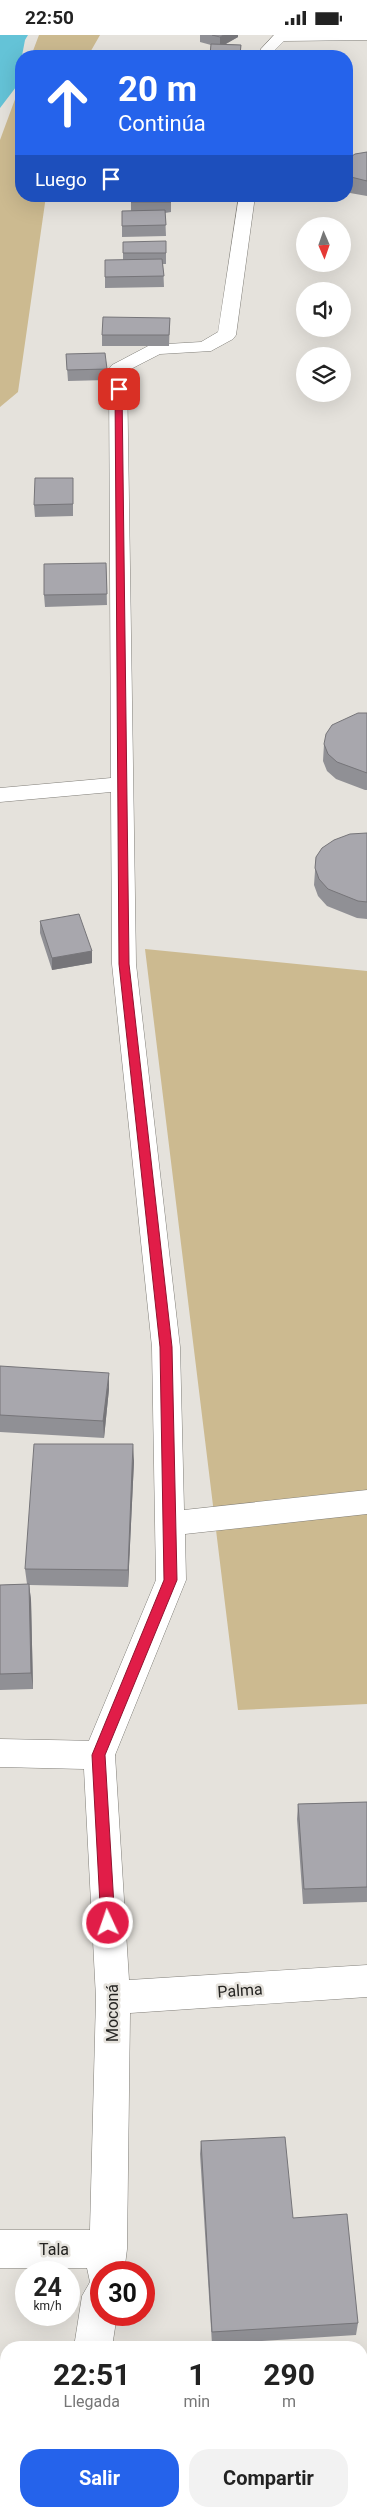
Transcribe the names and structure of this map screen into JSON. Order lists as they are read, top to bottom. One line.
{"streets":{"street":["Palma","Moconá","Tala"]},"crossings":[["Palma","Moconá"],["Moconá","Tala"]],"north":"bottom","page":{"status":"22:50","turn":["20 m","Continúa"],"then":"Luego","speed":"24 km/h","limit":"30","eta":["22:51","Llegada","1","min","290","m"],"buttons":["Salir","Compartir"]}}
